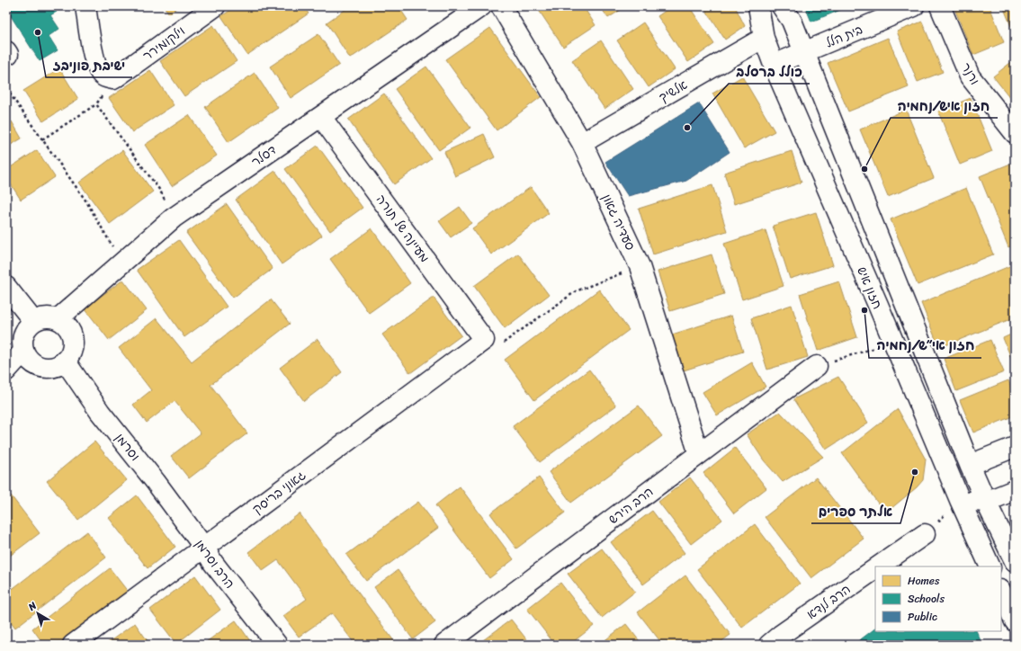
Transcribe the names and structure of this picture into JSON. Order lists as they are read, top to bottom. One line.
{"streets":{"street":["בית הלל","וילקומירר","ורנר","אלשיך","דסלר","סעדיה גאון","מעיינה של תורה","חזון איש","וסרמן","גאוני בריסק","הרב הירש","הרב וסרמן","הרב לנדא"]},"crossings":[["בית הלל","חזון איש"],["אלשיך","סעדיה גאון"],["אלשיך","חזון איש"],["דסלר","מעיינה של תורה"],["דסלר","וסרמן"],["סעדיה גאון","הרב הירש"],["מעיינה של תורה","גאוני בריסק"],["וסרמן","הרב וסרמן"],["גאוני בריסק","הרב וסרמן"]],"places":["ישיבת פוניבז","כולל ברסלב","חזון איש/נחמיה","חזון אי״ש/נחמיה","אלתר ספרים"],"legend":["Homes","Schools","Public"],"north":"top left"}
